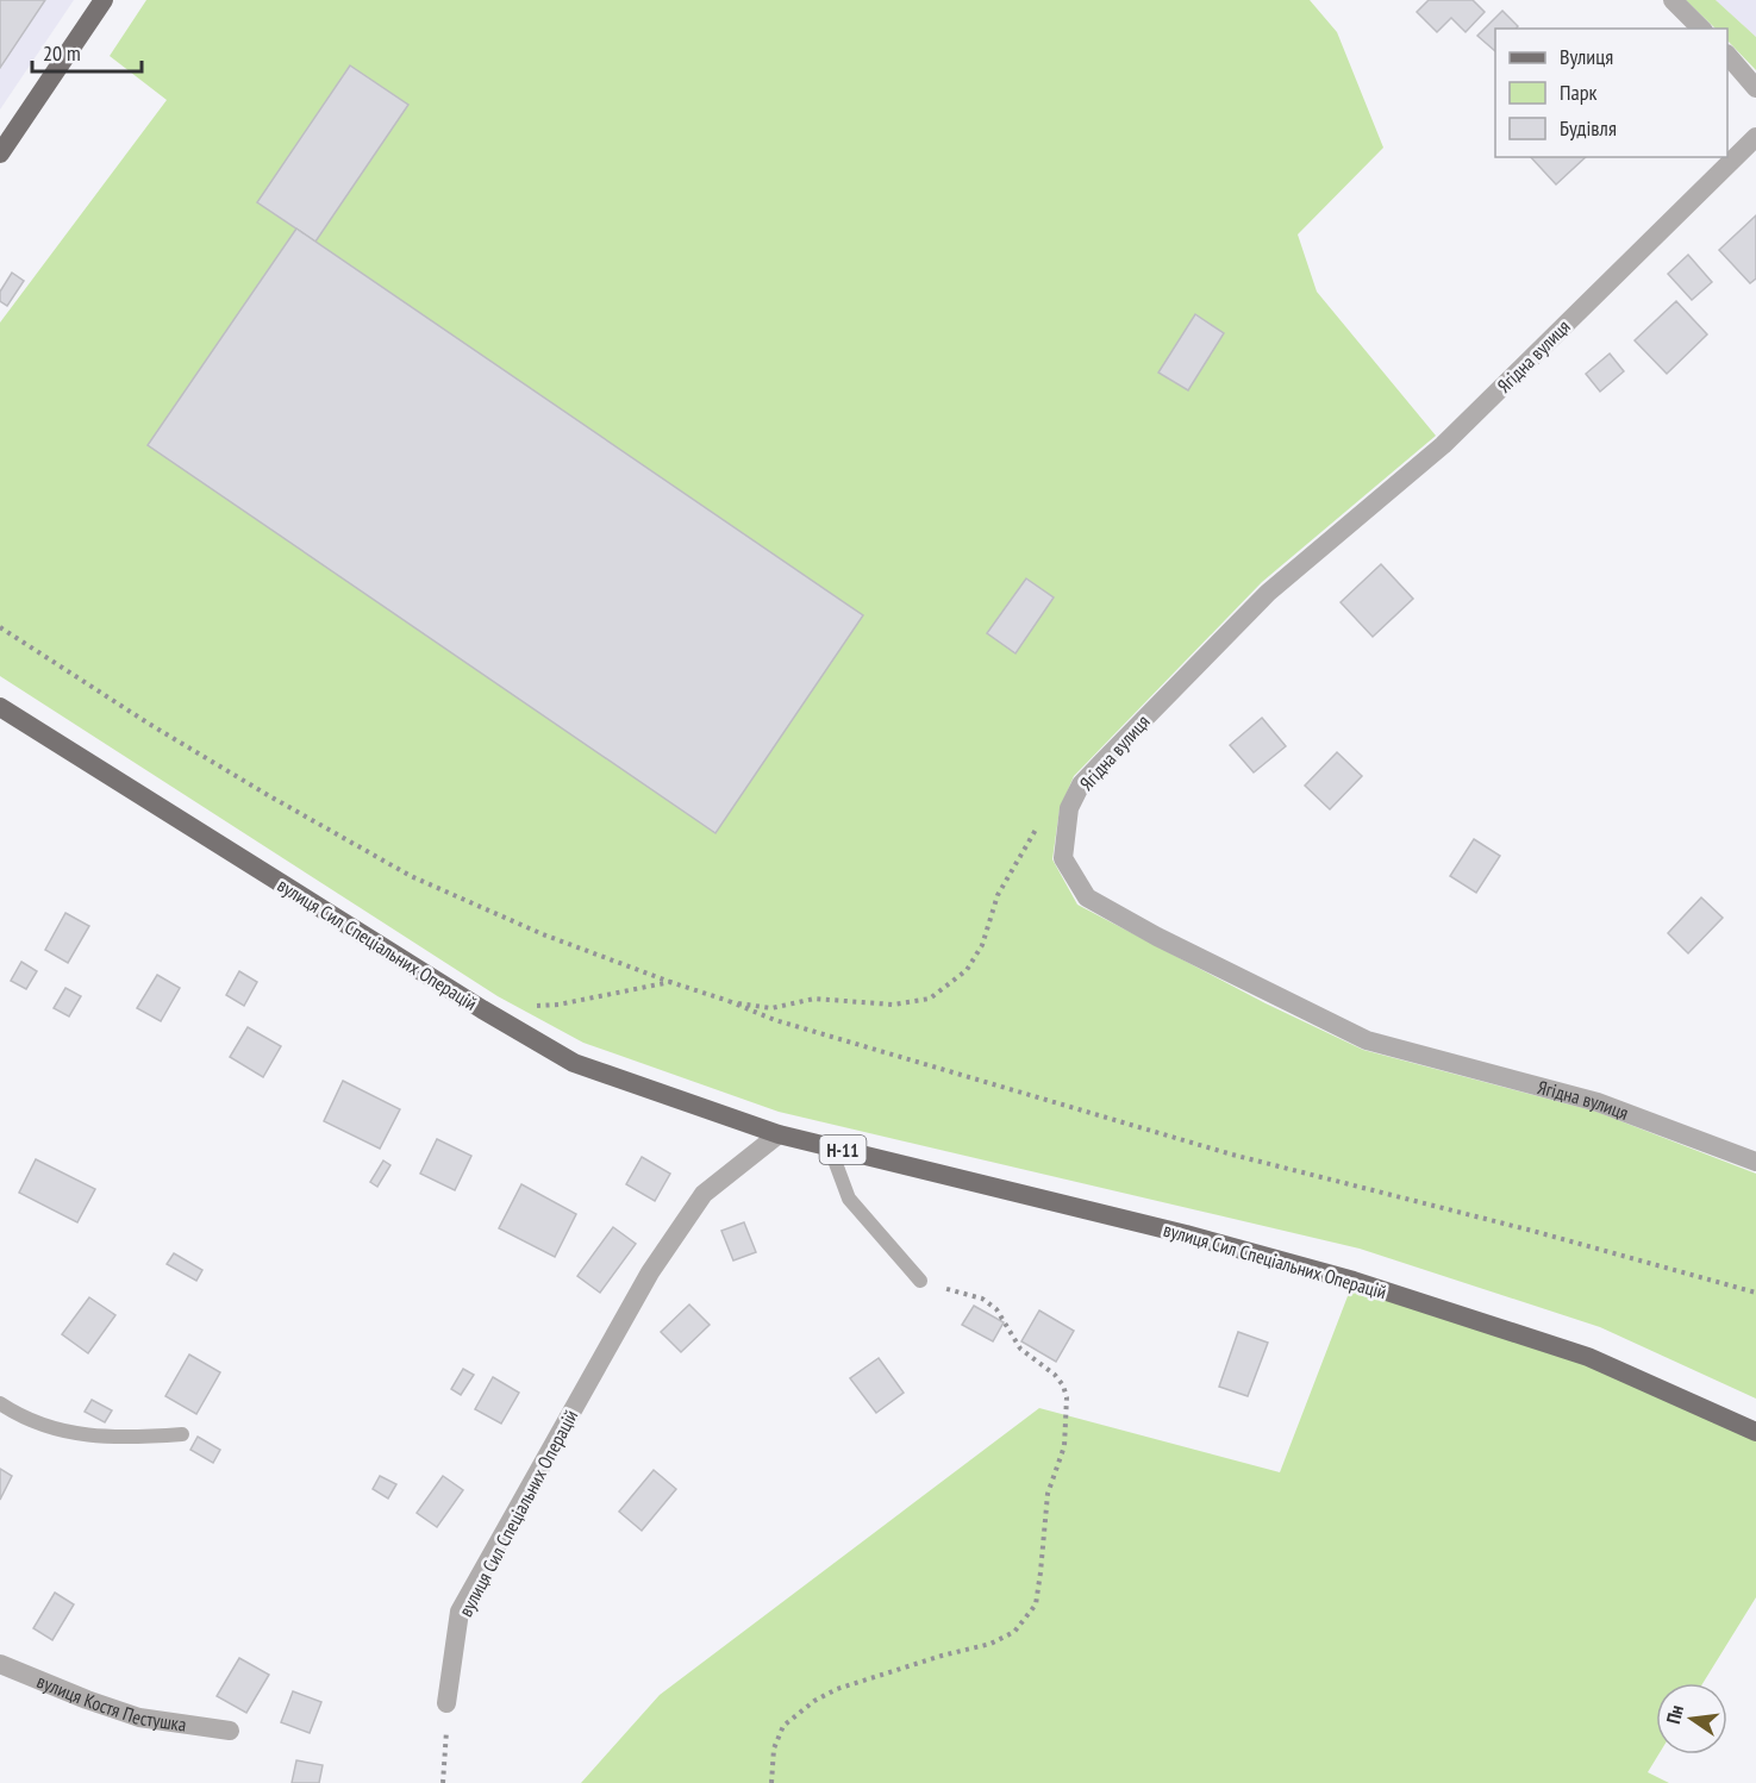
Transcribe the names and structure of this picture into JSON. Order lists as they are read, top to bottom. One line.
{"streets":{"main road":["вулиця Сил Спеціальних Операцій","Н-11"],"street":["Ягідна вулиця","вулиця Костя Пестушка"]},"legend":["Вулиця","Парк","Будівля"],"scale_bar":"20 m","north":"left"}
